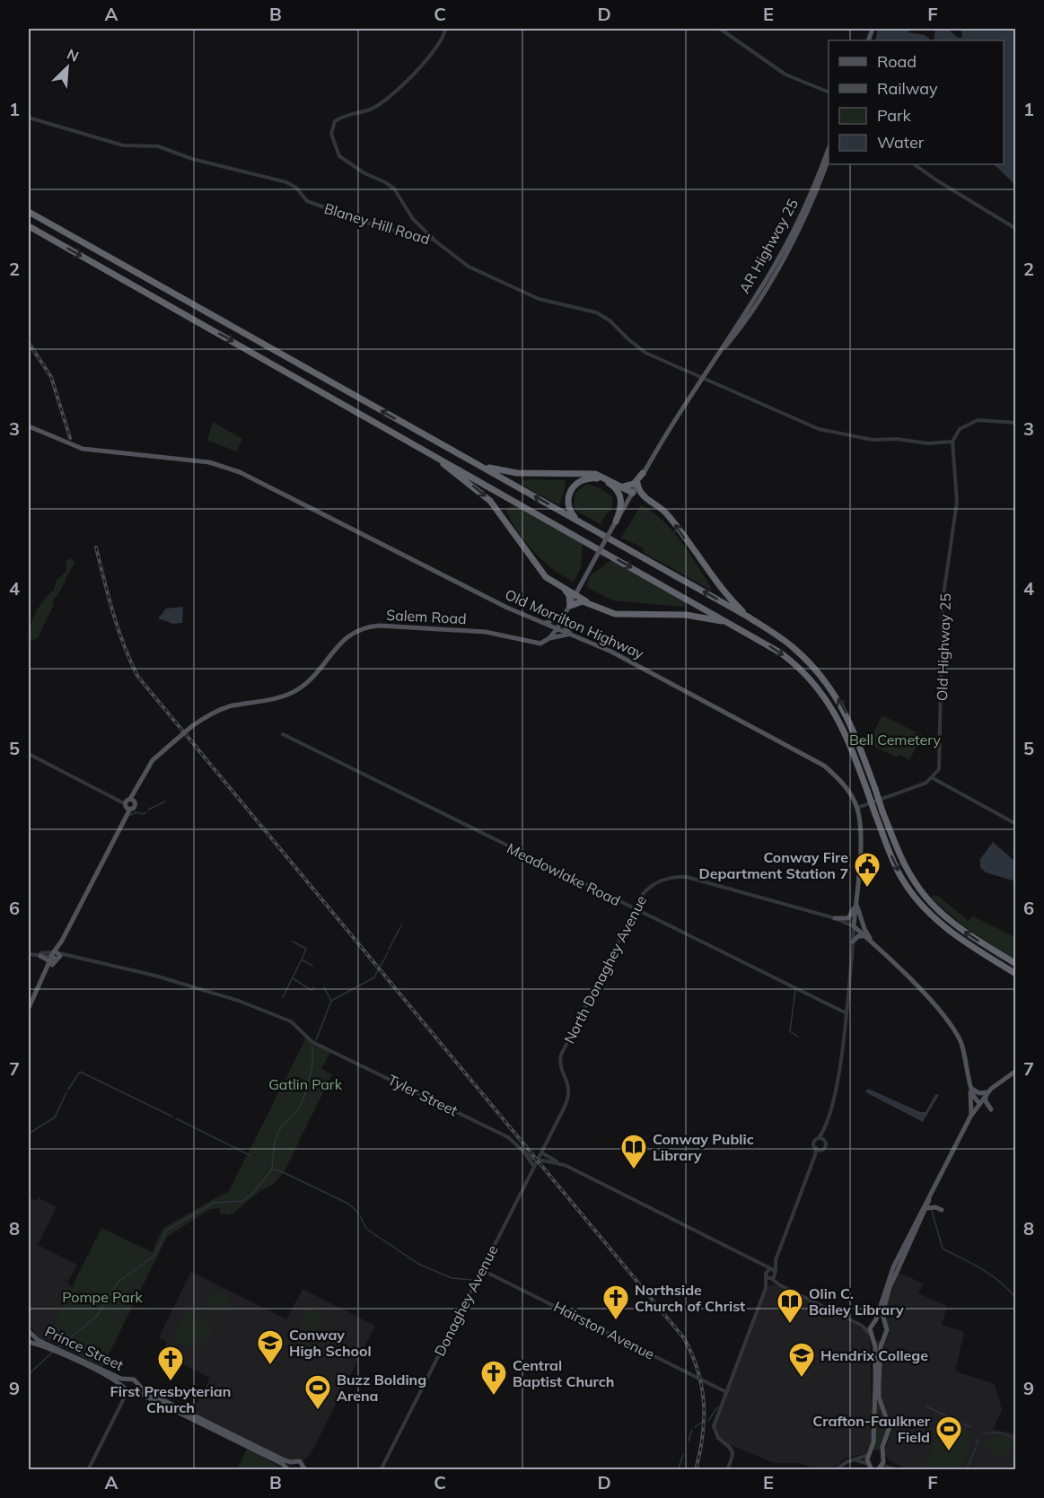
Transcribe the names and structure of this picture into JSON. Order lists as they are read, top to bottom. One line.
{"streets":{"main road":["AR Highway 25","Salem Road","Old Morrilton Highway","Prince Street"],"street":["Blaney Hill Road","Old Highway 25","Meadowlake Road","North Donaghey Avenue","Tyler Street","Donaghey Avenue","Hairston Avenue"]},"crossings":[["Blaney Hill Road","AR Highway 25"],["Blaney Hill Road","Old Highway 25"],["Salem Road","Old Morrilton Highway"],["Salem Road","Tyler Street"],["Old Morrilton Highway","North Donaghey Avenue"],["Meadowlake Road","North Donaghey Avenue"],["North Donaghey Avenue","Tyler Street"],["North Donaghey Avenue","Donaghey Avenue"],["Tyler Street","Donaghey Avenue"],["Donaghey Avenue","Hairston Avenue"]],"parks":["Bell Cemetery","Gatlin Park","Pompe Park"],"places":{"public building":["Conway Fire Department Station 7"],"library":["Conway Public Library","Olin C. Bailey Library"],"church":["Northside Church of Christ","First Presbyterian Church","Central Baptist Church"],"school or university":["Conway High School","Hendrix College"],"sports":["Buzz Bolding Arena","Crafton-Faulkner Field"]},"legend":["Road","Railway","Park","Water"],"north":"top right","grid":{"columns":["A","B","C","D","E","F"],"rows":["1","2","3","4","5","6","7","8","9"]}}
